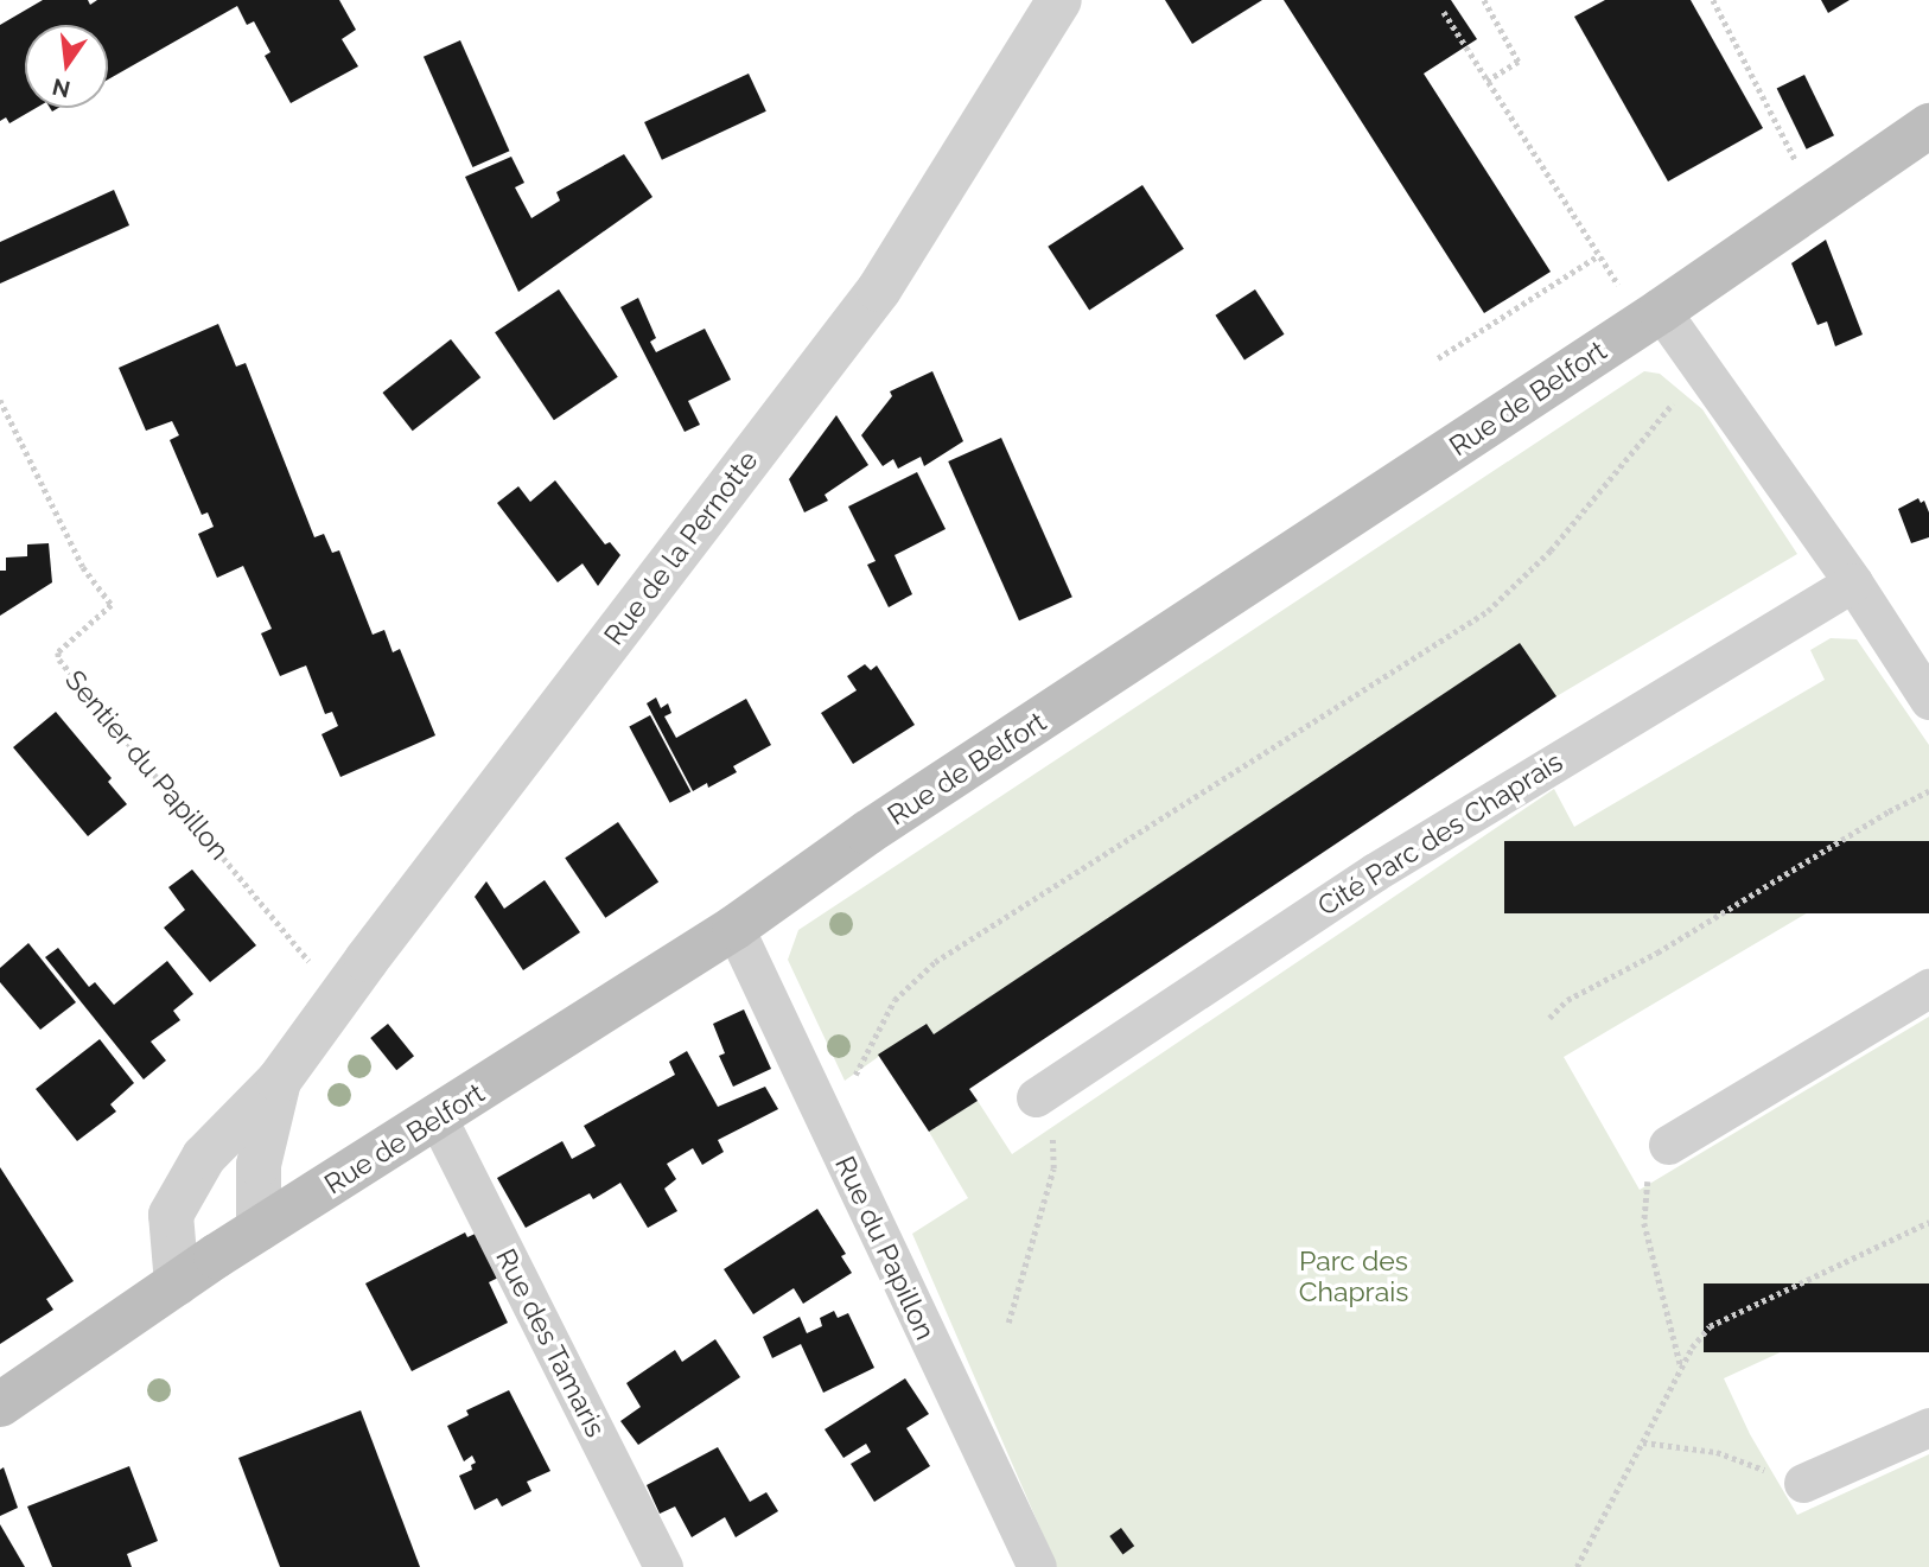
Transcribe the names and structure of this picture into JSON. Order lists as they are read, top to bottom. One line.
{"streets":{"main road":["Rue de Belfort"],"street":["Rue de la Pernotte","Cité Parc des Chaprais","Rue du Papillon","Rue des Tamaris"],"path":["Sentier du Papillon"]},"crossings":[["Rue de Belfort","Rue de la Pernotte"],["Rue de Belfort","Rue du Papillon"],["Rue de Belfort","Rue des Tamaris"],["Rue de la Pernotte","Sentier du Papillon"]],"parks":["Parc des Chaprais"],"north":"bottom"}
